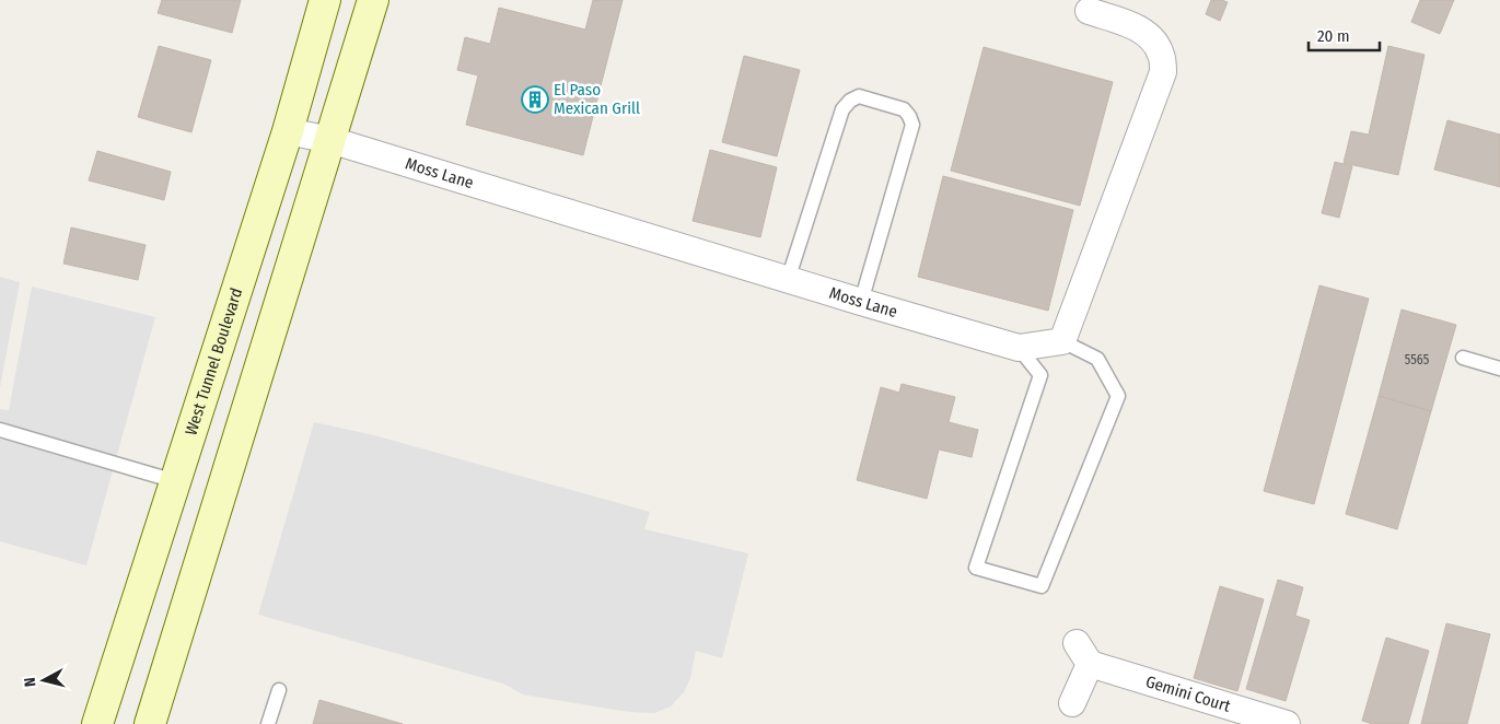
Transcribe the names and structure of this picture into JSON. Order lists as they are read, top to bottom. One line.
{"streets":{"main road":["West Tunnel Boulevard"],"street":["Moss Lane","Gemini Court"]},"crossings":[["Moss Lane","West Tunnel Boulevard"]],"places":{"building":["El Paso Mexican Grill"]},"house_numbers":["5565"],"scale_bar":"20 m","north":"left"}
